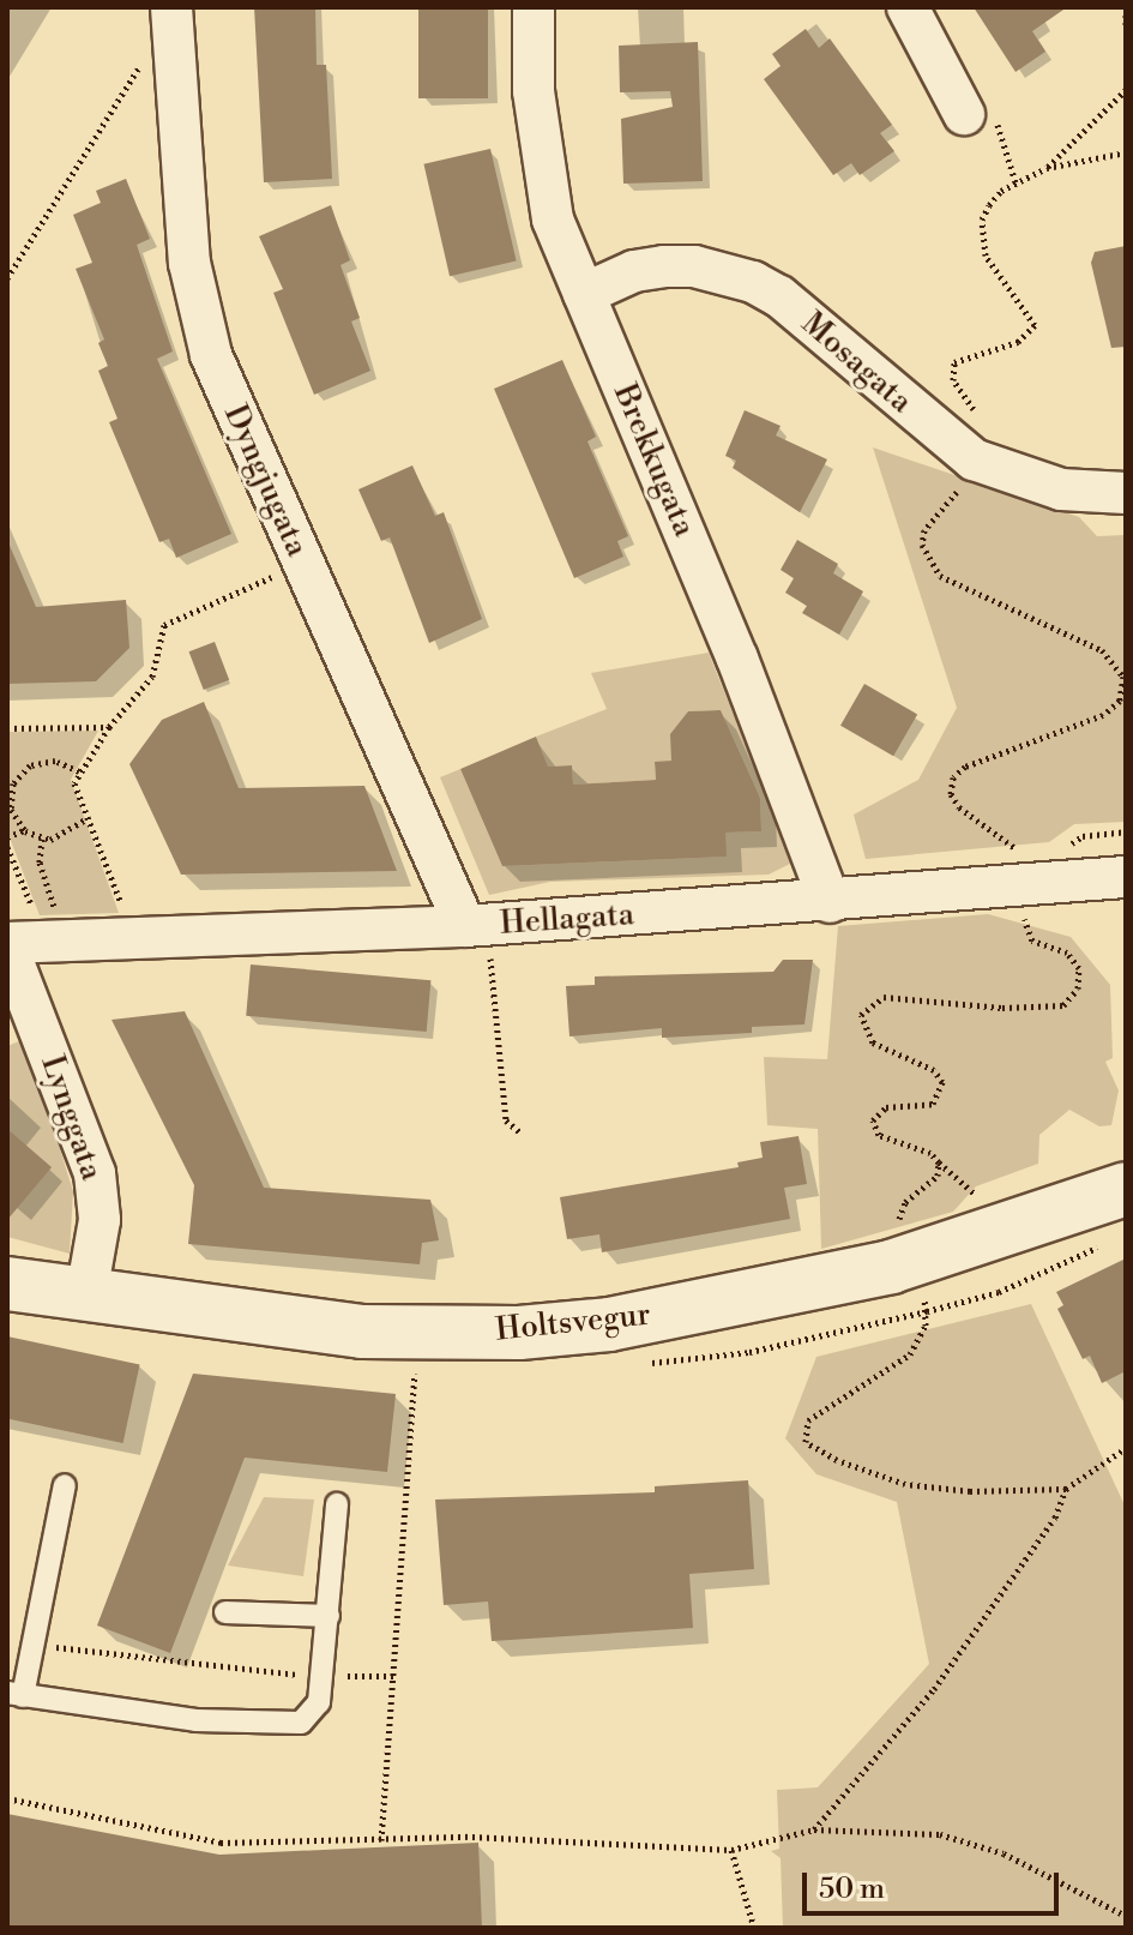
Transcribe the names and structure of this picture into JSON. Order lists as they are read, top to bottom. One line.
{"streets":{"street":["Mosagata","Brekkugata","Dyngjugata","Hellagata","Lynggata","Holtsvegur"]},"crossings":[["Mosagata","Brekkugata"],["Brekkugata","Hellagata"],["Dyngjugata","Hellagata"],["Hellagata","Lynggata"],["Lynggata","Holtsvegur"]],"scale_bar":"50 m"}
